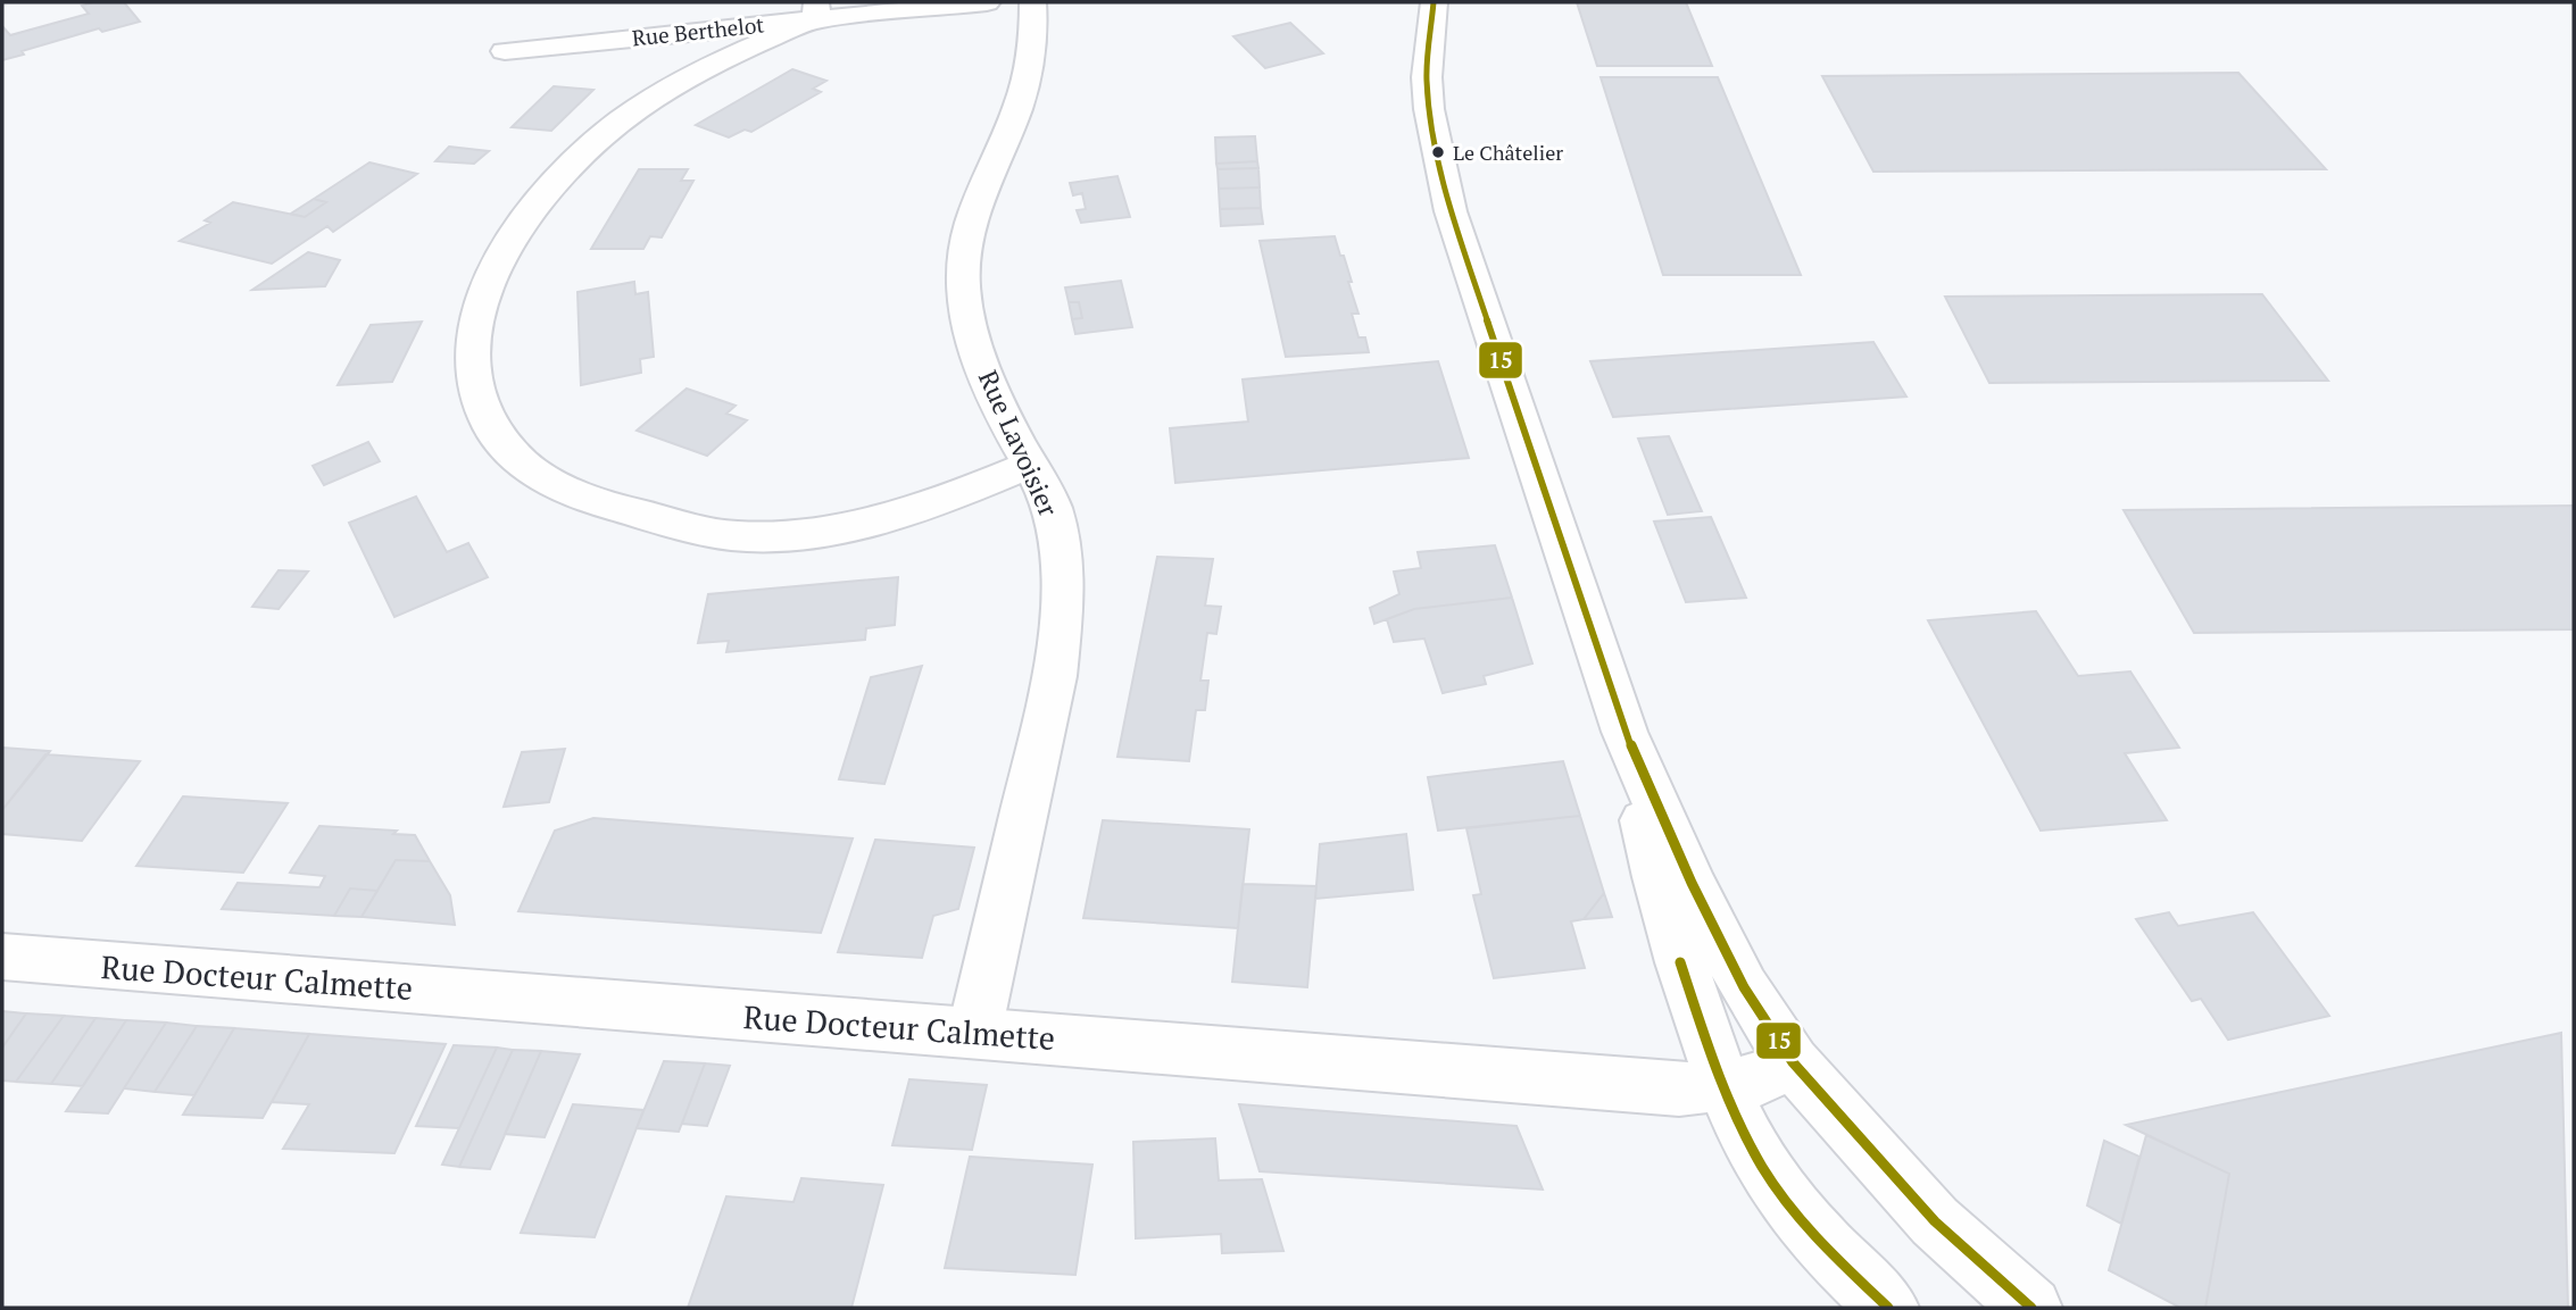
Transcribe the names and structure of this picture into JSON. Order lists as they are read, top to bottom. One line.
{"streets":{"street":["Rue Berthelot","Rue Lavoisier","Rue Docteur Calmette"]},"crossings":[["Rue Lavoisier","Rue Docteur Calmette"]],"places":["Le Châtelier"],"lines":["transit line 15"]}
